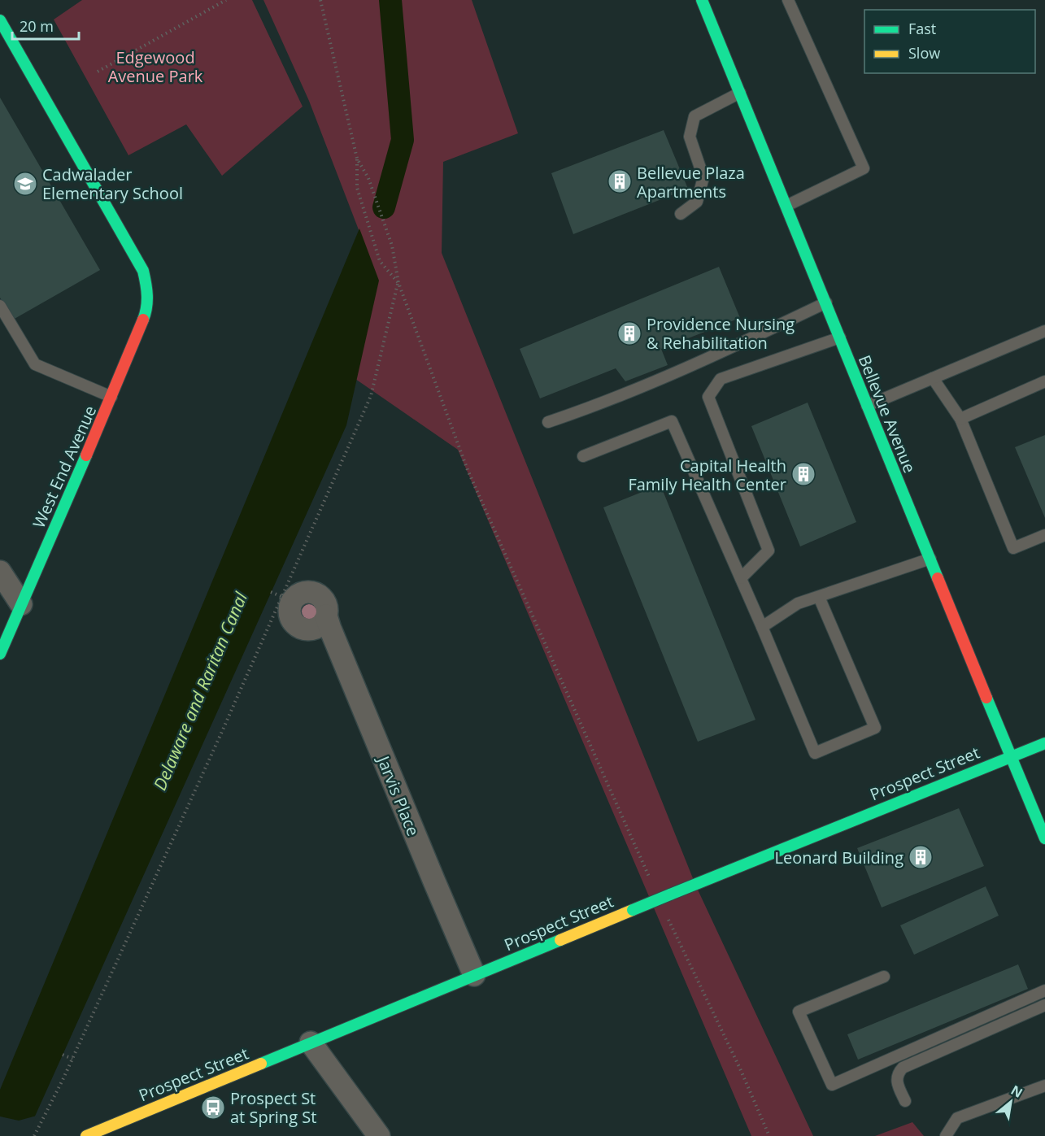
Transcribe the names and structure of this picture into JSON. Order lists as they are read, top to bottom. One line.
{"streets":{"street":["Bellevue Avenue","West End Avenue","Prospect Street","Jarvis Place"]},"crossings":[["Bellevue Avenue","Prospect Street"],["Prospect Street","Jarvis Place"]],"water":["Delaware and Raritan Canal"],"parks":["Edgewood Avenue Park"],"places":{"building":["Bellevue Plaza Apartments","Providence Nursing & Rehabilitation","Capital Health Family Health Center","Leonard Building"],"school or university":["Cadwalader Elementary School"],"bus stop":["Prospect St at Spring St"]},"legend":["Fast","Slow"],"scale_bar":"20 m","north":"top right"}
